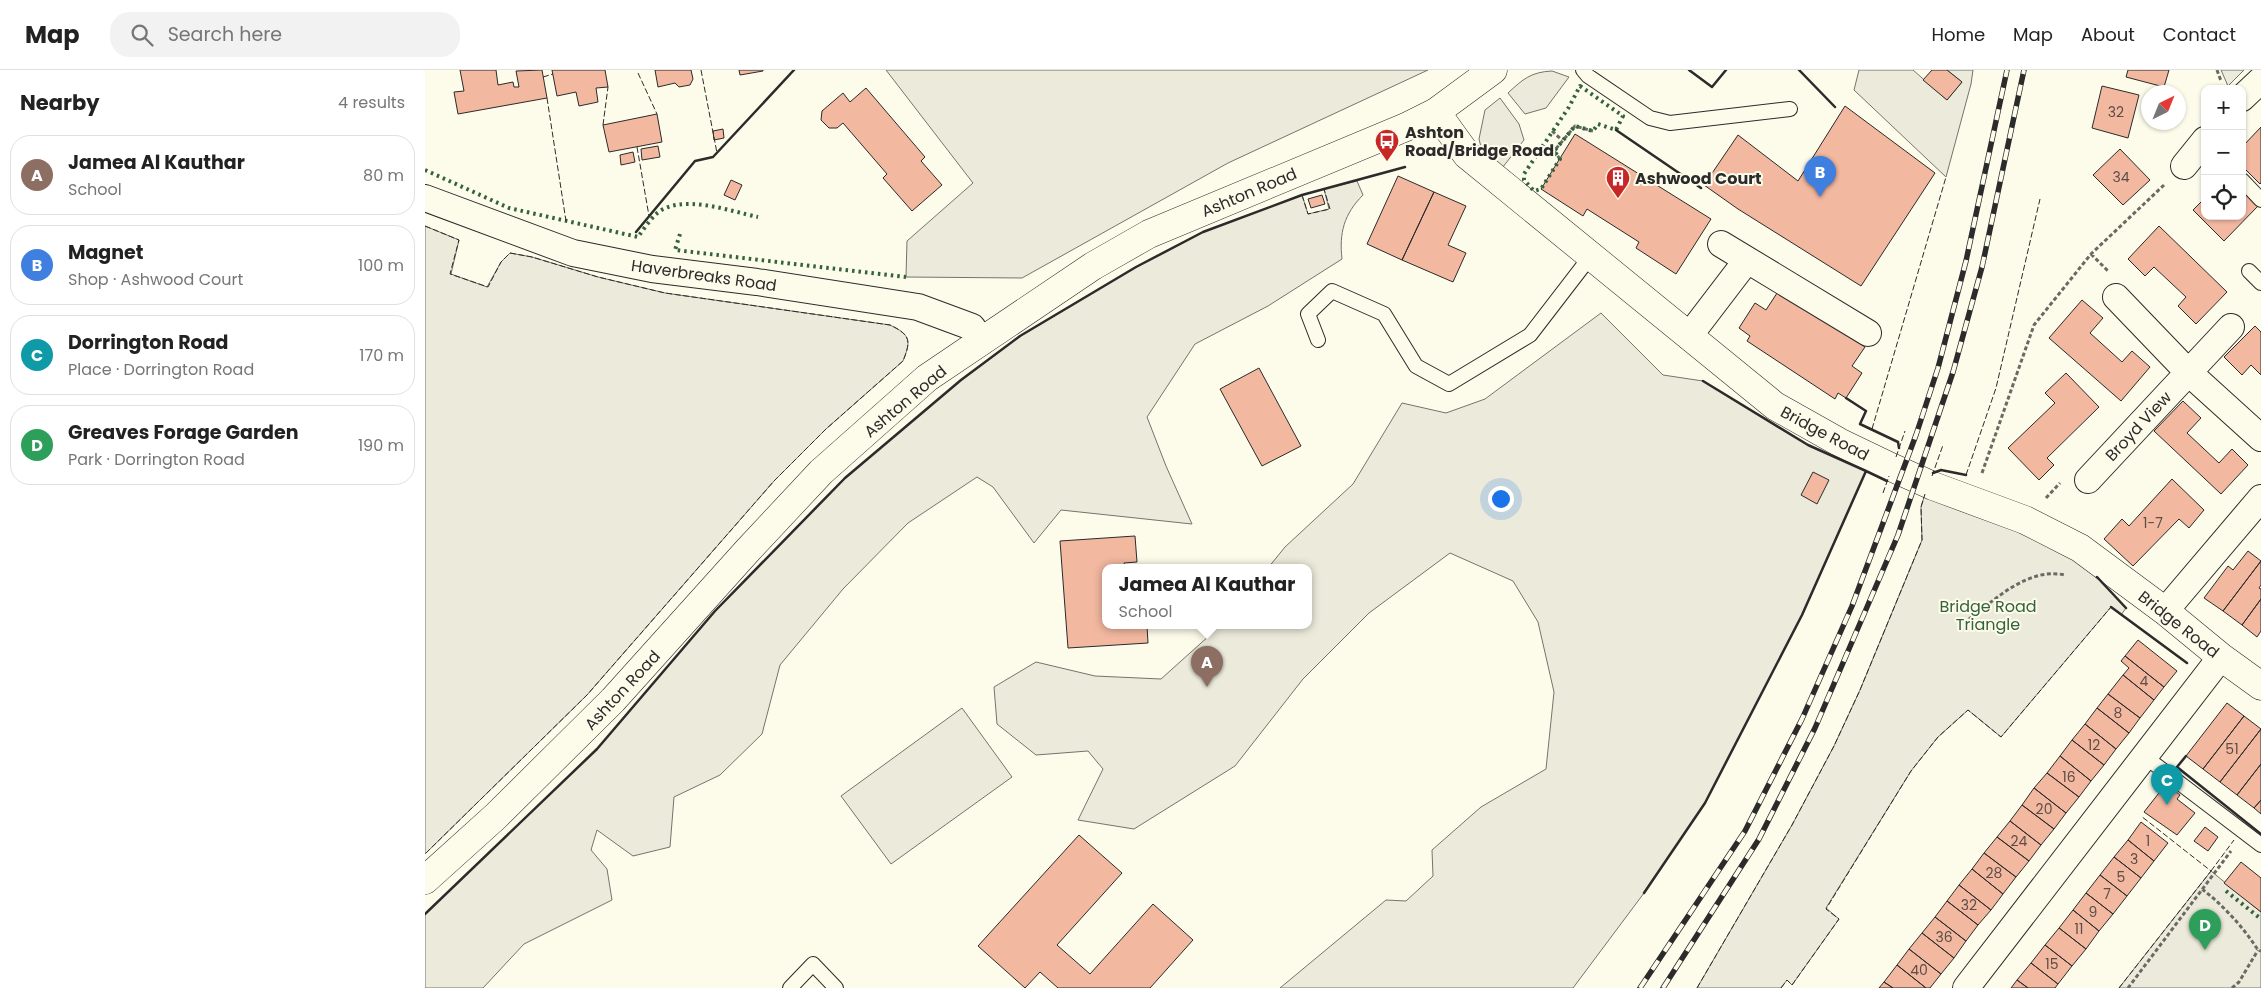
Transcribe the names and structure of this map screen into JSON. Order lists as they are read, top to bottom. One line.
{"streets":{"main road":["Ashton Road","Bridge Road"],"street":["Haverbreaks Road","Broyd View"]},"crossings":[["Ashton Road","Haverbreaks Road"],["Ashton Road","Bridge Road"]],"parks":["Bridge Road Triangle"],"places":{"bus stop":["Ashton Road/Bridge Road"],"building":["Ashwood Court"]},"house_numbers":["32","34","1-7","4","8","12","51","16","20","24","1","3","28","5","7","32","9","11","36","15","40"],"north":"top right","page":{"header":"Map","search":"Search here","nav":["Home","Map","About","Contact"],"heading":["Nearby","4 results"],"map_buttons":["+","−"],"list":[{"mark":"A","name":"Jamea Al Kauthar","note":"School","value":"80 m"},{"mark":"B","name":"Magnet","note":"Shop · Ashwood Court","value":"100 m"},{"mark":"C","name":"Dorrington Road","note":"Place · Dorrington Road","value":"170 m"},{"mark":"D","name":"Greaves Forage Garden","note":"Park · Dorrington Road","value":"190 m"}],"pins":["B","A","C","D"],"popup":["Jamea Al Kauthar","School"]}}
